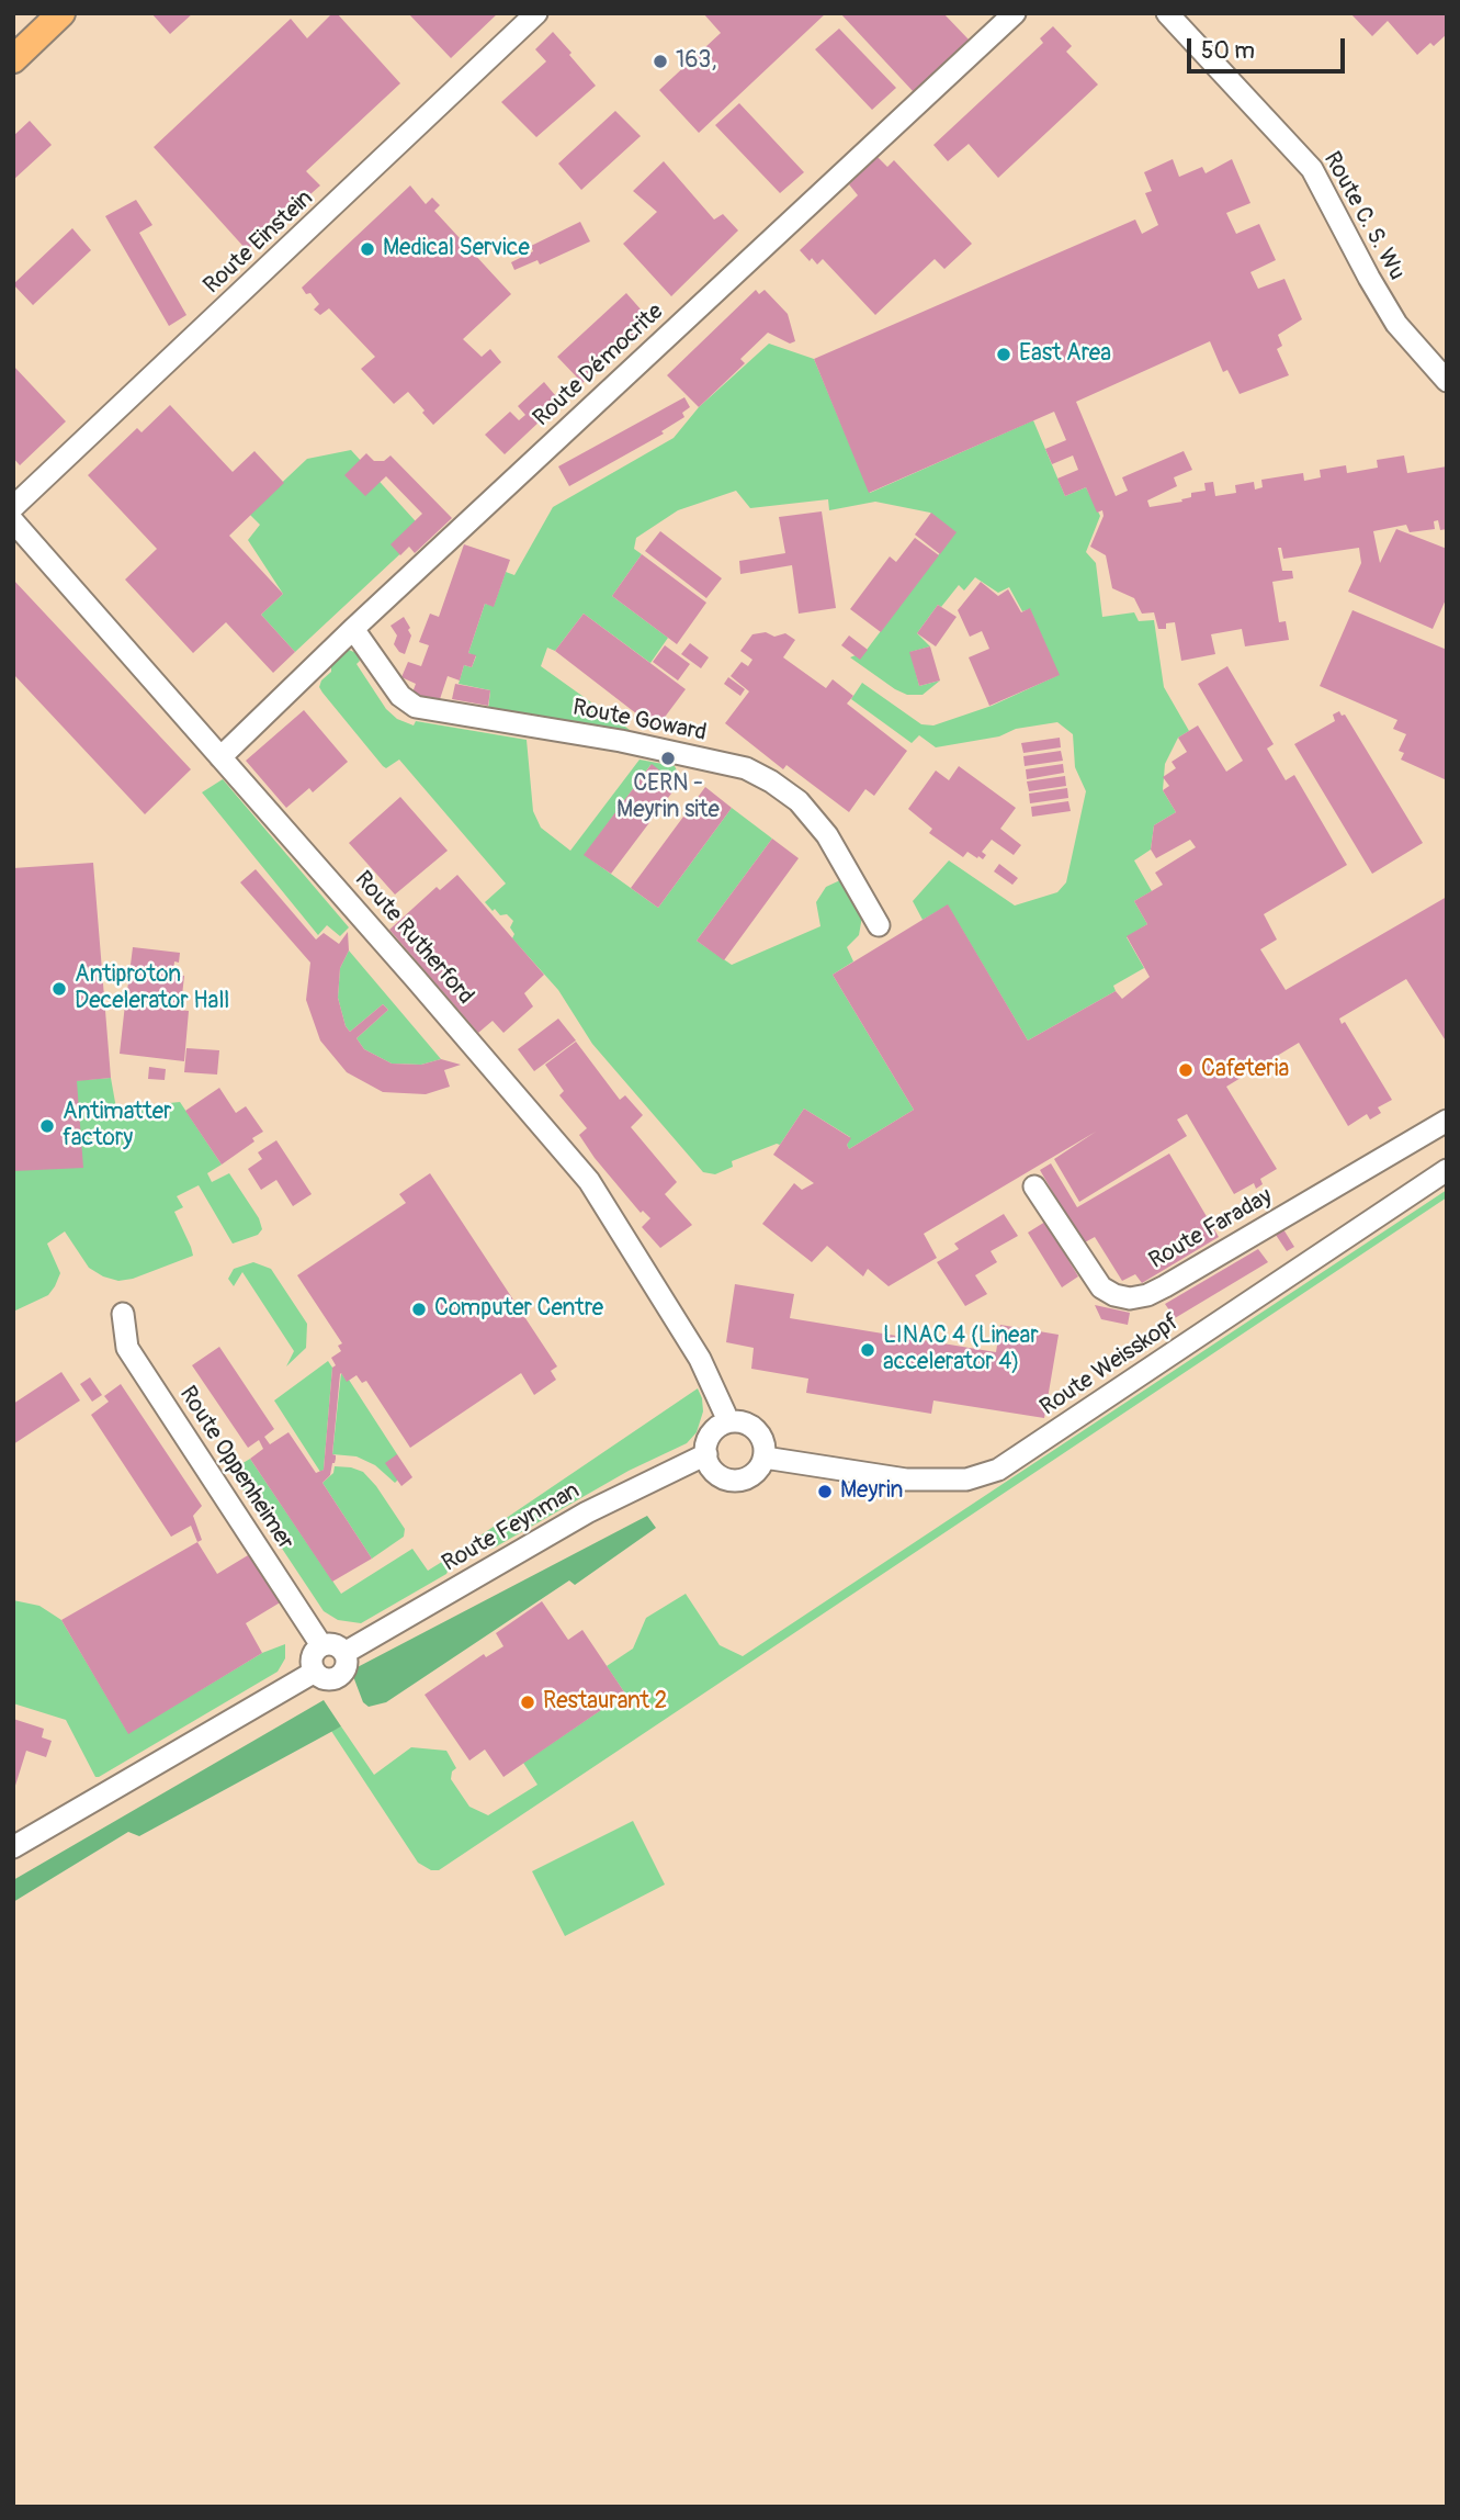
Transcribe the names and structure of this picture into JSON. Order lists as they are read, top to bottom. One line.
{"streets":{"street":["Route C. S. Wu","Route Einstein","Route Démocrite","Route Goward","Route Rutherford","Route Faraday","Route Weisskopf","Route Oppenheimer","Route Feynman"]},"crossings":[["Route Démocrite","Route Goward"],["Route Démocrite","Route Rutherford"],["Route Rutherford","Route Weisskopf"],["Route Rutherford","Route Feynman"],["Route Weisskopf","Route Feynman"],["Route Oppenheimer","Route Feynman"]],"places":["163,","Medical Service","East Area","CERN - Meyrin site","Antiproton Decelerator Hall","Cafeteria","Antimatter factory","Computer Centre","LINAC 4 (Linear accelerator 4)","Meyrin","Restaurant 2"],"scale_bar":"50 m"}
